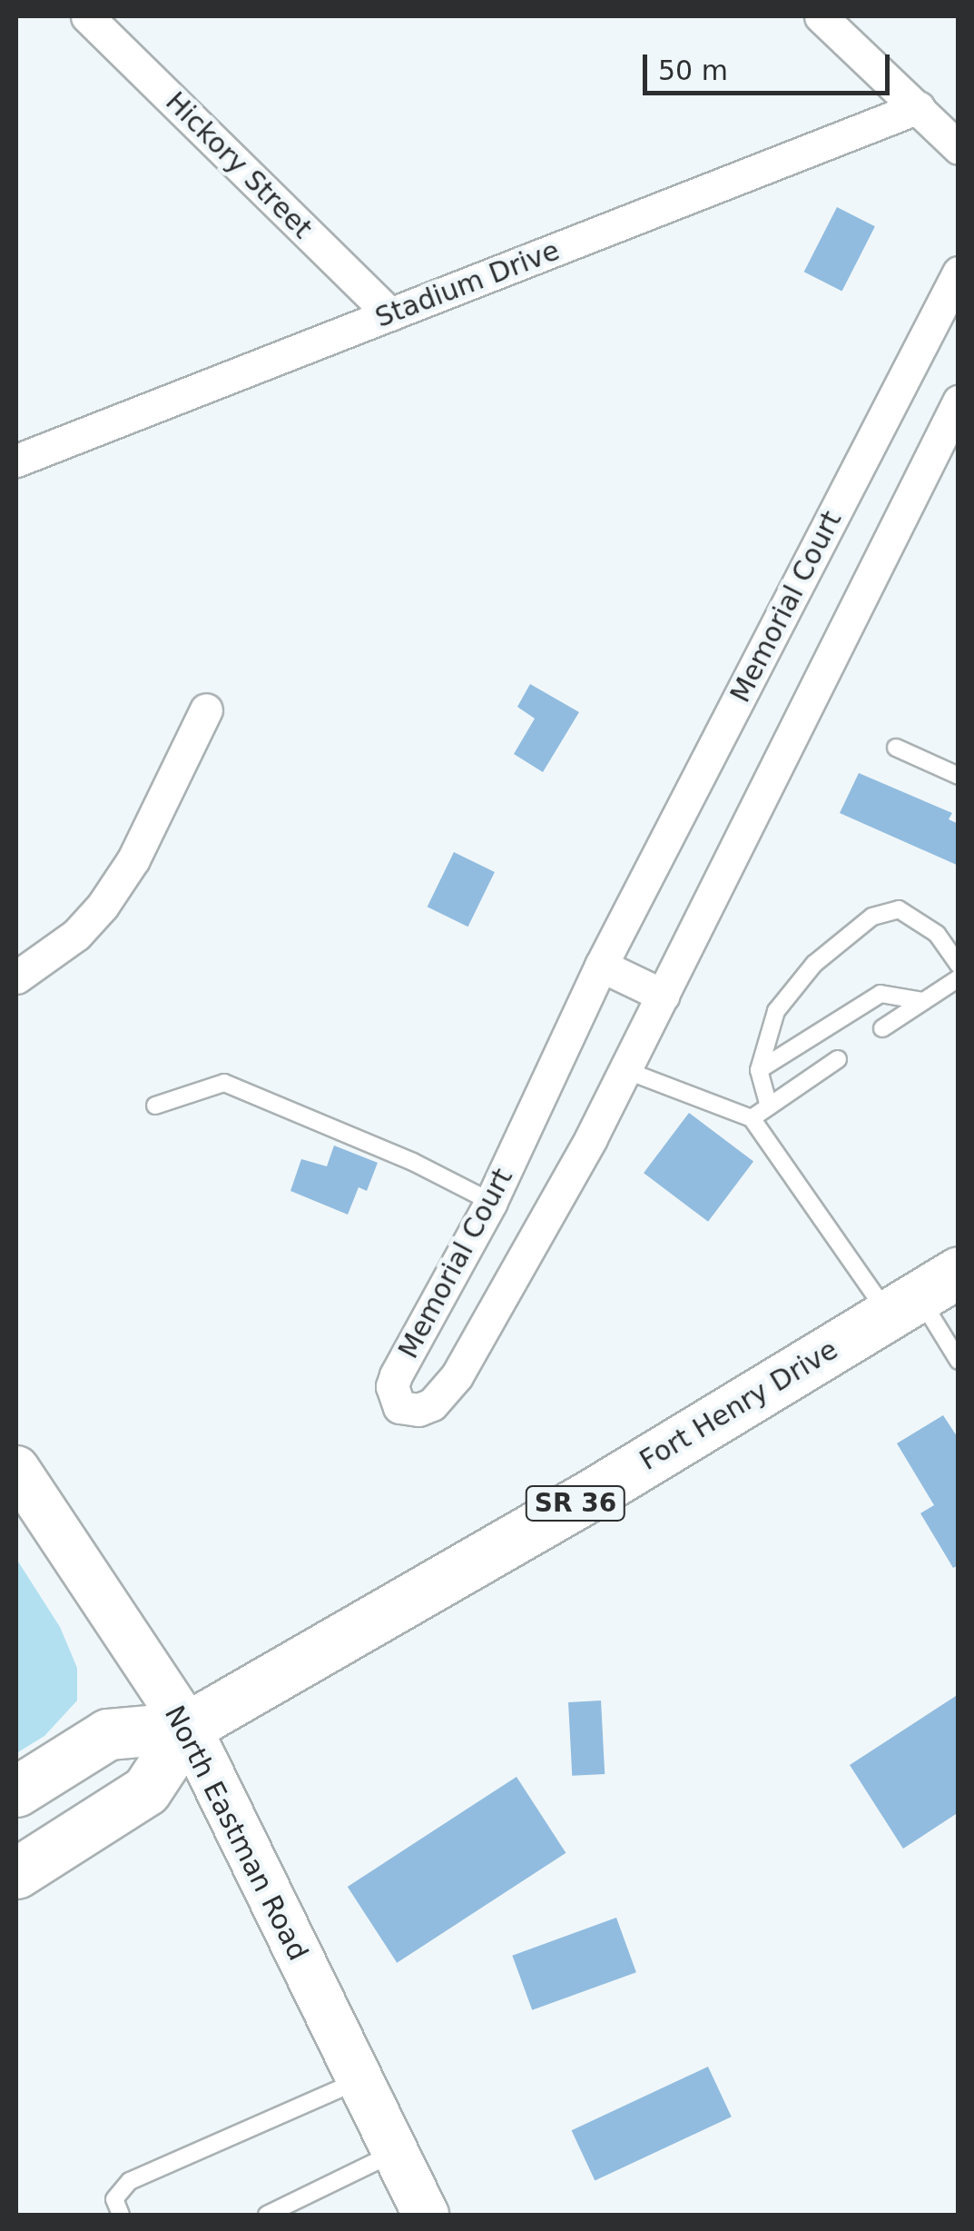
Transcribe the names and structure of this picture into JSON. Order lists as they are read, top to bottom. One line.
{"streets":{"main road":["Fort Henry Drive","SR 36","North Eastman Road"],"street":["Hickory Street","Stadium Drive","Memorial Court"]},"crossings":[["Hickory Street","Stadium Drive"],["Fort Henry Drive","North Eastman Road"]],"scale_bar":"50 m"}
